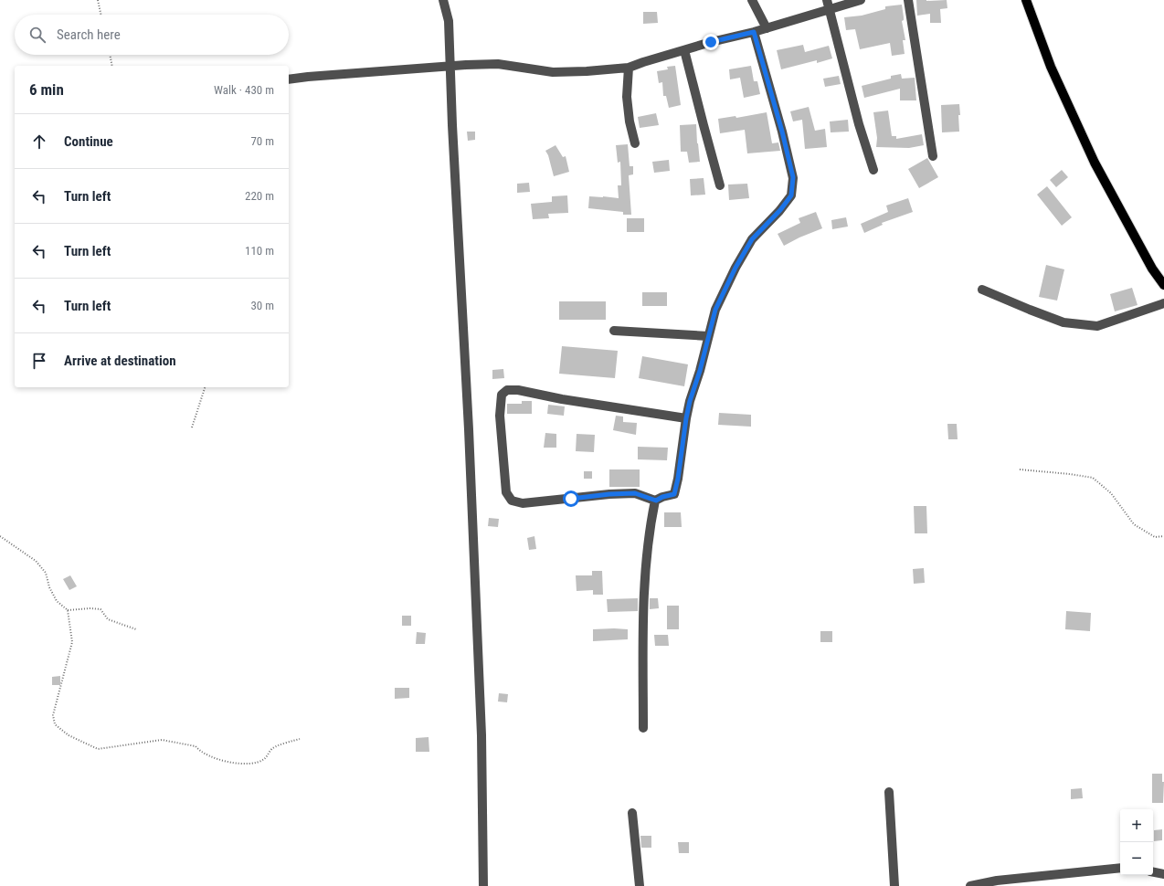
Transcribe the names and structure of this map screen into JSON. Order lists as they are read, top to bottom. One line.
{"page":{"search":"Search here","heading":["6 min","Walk · 430 m"],"list":[["Continue","70 m"],["Turn left","220 m"],["Turn left","110 m"],["Turn left","30 m"],"Arrive at destination"],"map_buttons":["+","−"]}}
